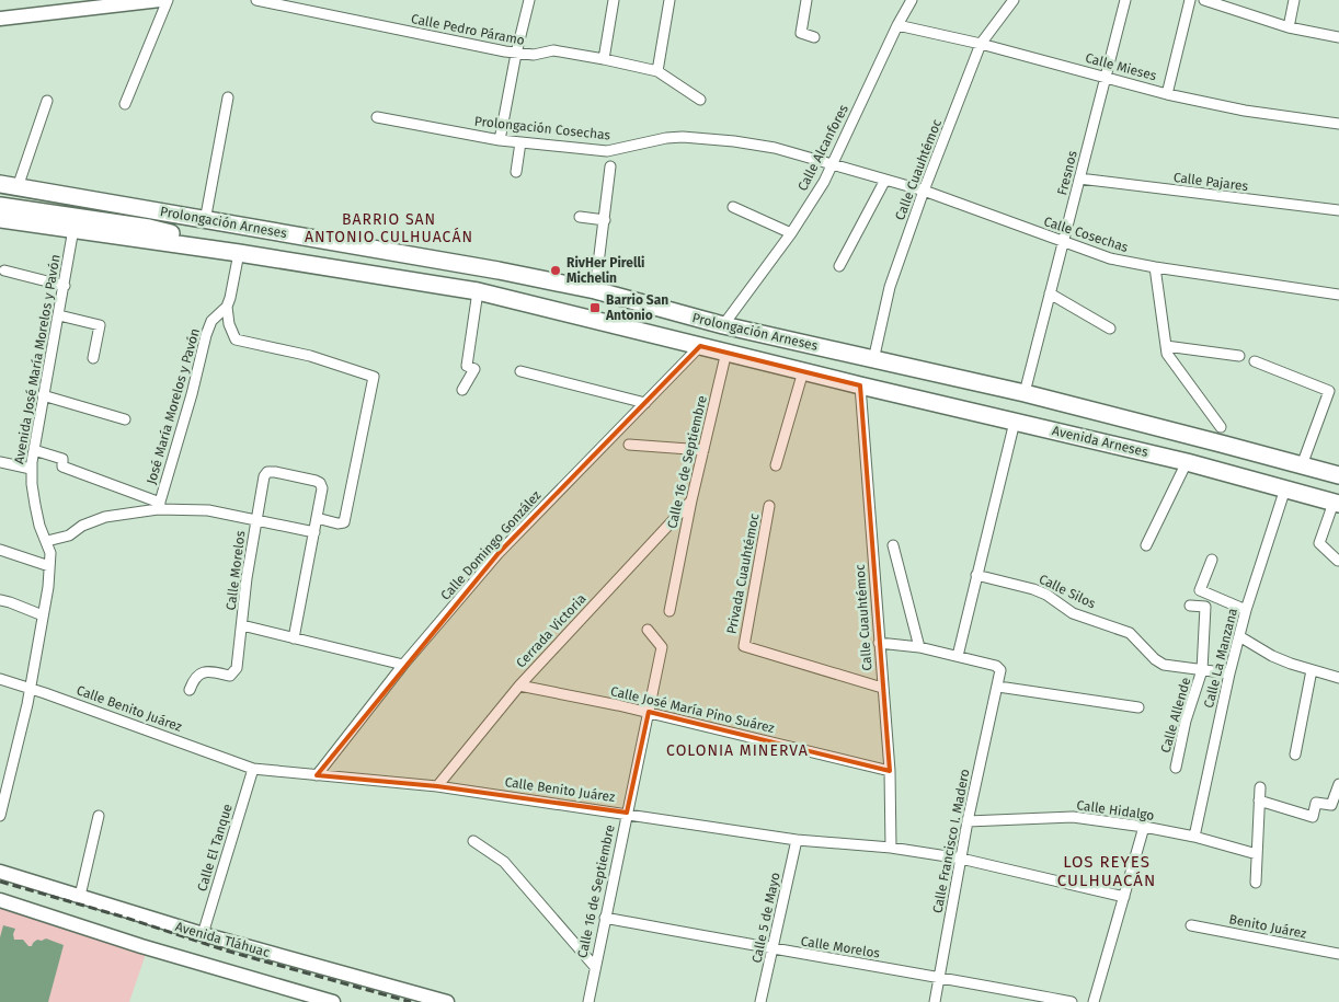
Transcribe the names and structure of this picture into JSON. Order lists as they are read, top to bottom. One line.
{"streets":{"main road":["Prolongación Arneses","Avenida Arneses","Avenida Tláhuac"],"street":["Calle Pedro Páramo","Calle Mieses","Prolongación Cosechas","Calle Alcanfores","Calle Cuauhtémoc","Fresnos","Calle Pajares","Calle Cosechas","Avenida José María Morelos y Pavón","José María Morelos y Pavón","Calle 16 de Septiembre","Calle Domingo González","Calle Morelos","Privada Cuauhtémoc","Calle Silos","Cerrada Victoria","Calle La Manzana","Calle Benito Juárez","Calle José María Pino Suárez","Calle Allende","Calle Hidalgo","Calle Francisco I. Madero","Calle El Tanque","Calle 5 de Mayo","Benito Juárez"]},"crossings":[["Calle Mieses","Calle Alcanfores"],["Calle Mieses","Calle Cuauhtémoc"],["Calle Mieses","Fresnos"],["Prolongación Cosechas","Calle Alcanfores"],["Prolongación Cosechas","Calle Cosechas"],["Calle Alcanfores","Prolongación Arneses"],["Calle Alcanfores","Calle Cosechas"],["Calle Cuauhtémoc","Prolongación Arneses"],["Calle Cuauhtémoc","Calle Cosechas"],["Calle Cuauhtémoc","Avenida Arneses"],["Calle Cuauhtémoc","Privada Cuauhtémoc"],["Calle Cuauhtémoc","Calle Benito Juárez"],["Calle Cuauhtémoc","Calle José María Pino Suárez"],["Fresnos","Calle Pajares"],["Fresnos","Prolongación Arneses"],["Fresnos","Calle Cosechas"],["Fresnos","Avenida Arneses"],["Prolongación Arneses","Avenida José María Morelos y Pavón"],["Prolongación Arneses","José María Morelos y Pavón"],["Prolongación Arneses","Avenida Arneses"],["Prolongación Arneses","Calle 16 de Septiembre"],["Prolongación Arneses","Calle Domingo González"],["Avenida José María Morelos y Pavón","Calle Morelos"],["Avenida José María Morelos y Pavón","Calle Benito Juárez"],["José María Morelos y Pavón","Calle Morelos"],["Avenida Arneses","Calle La Manzana"],["Calle 16 de Septiembre","Calle Morelos"],["Calle 16 de Septiembre","Cerrada Victoria"],["Calle 16 de Septiembre","Calle Benito Juárez"],["Calle 16 de Septiembre","Calle José María Pino Suárez"],["Calle Domingo González","Calle Benito Juárez"],["Calle Morelos","Calle Francisco I. Madero"],["Calle Morelos","Calle 5 de Mayo"],["Calle Silos","Calle La Manzana"],["Calle Silos","Calle Allende"],["Cerrada Victoria","Calle Benito Juárez"],["Cerrada Victoria","Calle José María Pino Suárez"],["Calle La Manzana","Calle Hidalgo"],["Calle Benito Juárez","Calle Francisco I. Madero"],["Calle Benito Juárez","Calle El Tanque"],["Calle Benito Juárez","Calle 5 de Mayo"],["Calle Hidalgo","Calle Francisco I. Madero"],["Calle El Tanque","Avenida Tláhuac"]],"districts":["BARRIO SAN ANTONIO CULHUACÁN","COLONIA MINERVA","LOS REYES CULHUACÁN"],"places":{"other":["RivHer Pirelli Michelin"],"transit":["Barrio San Antonio"]}}
